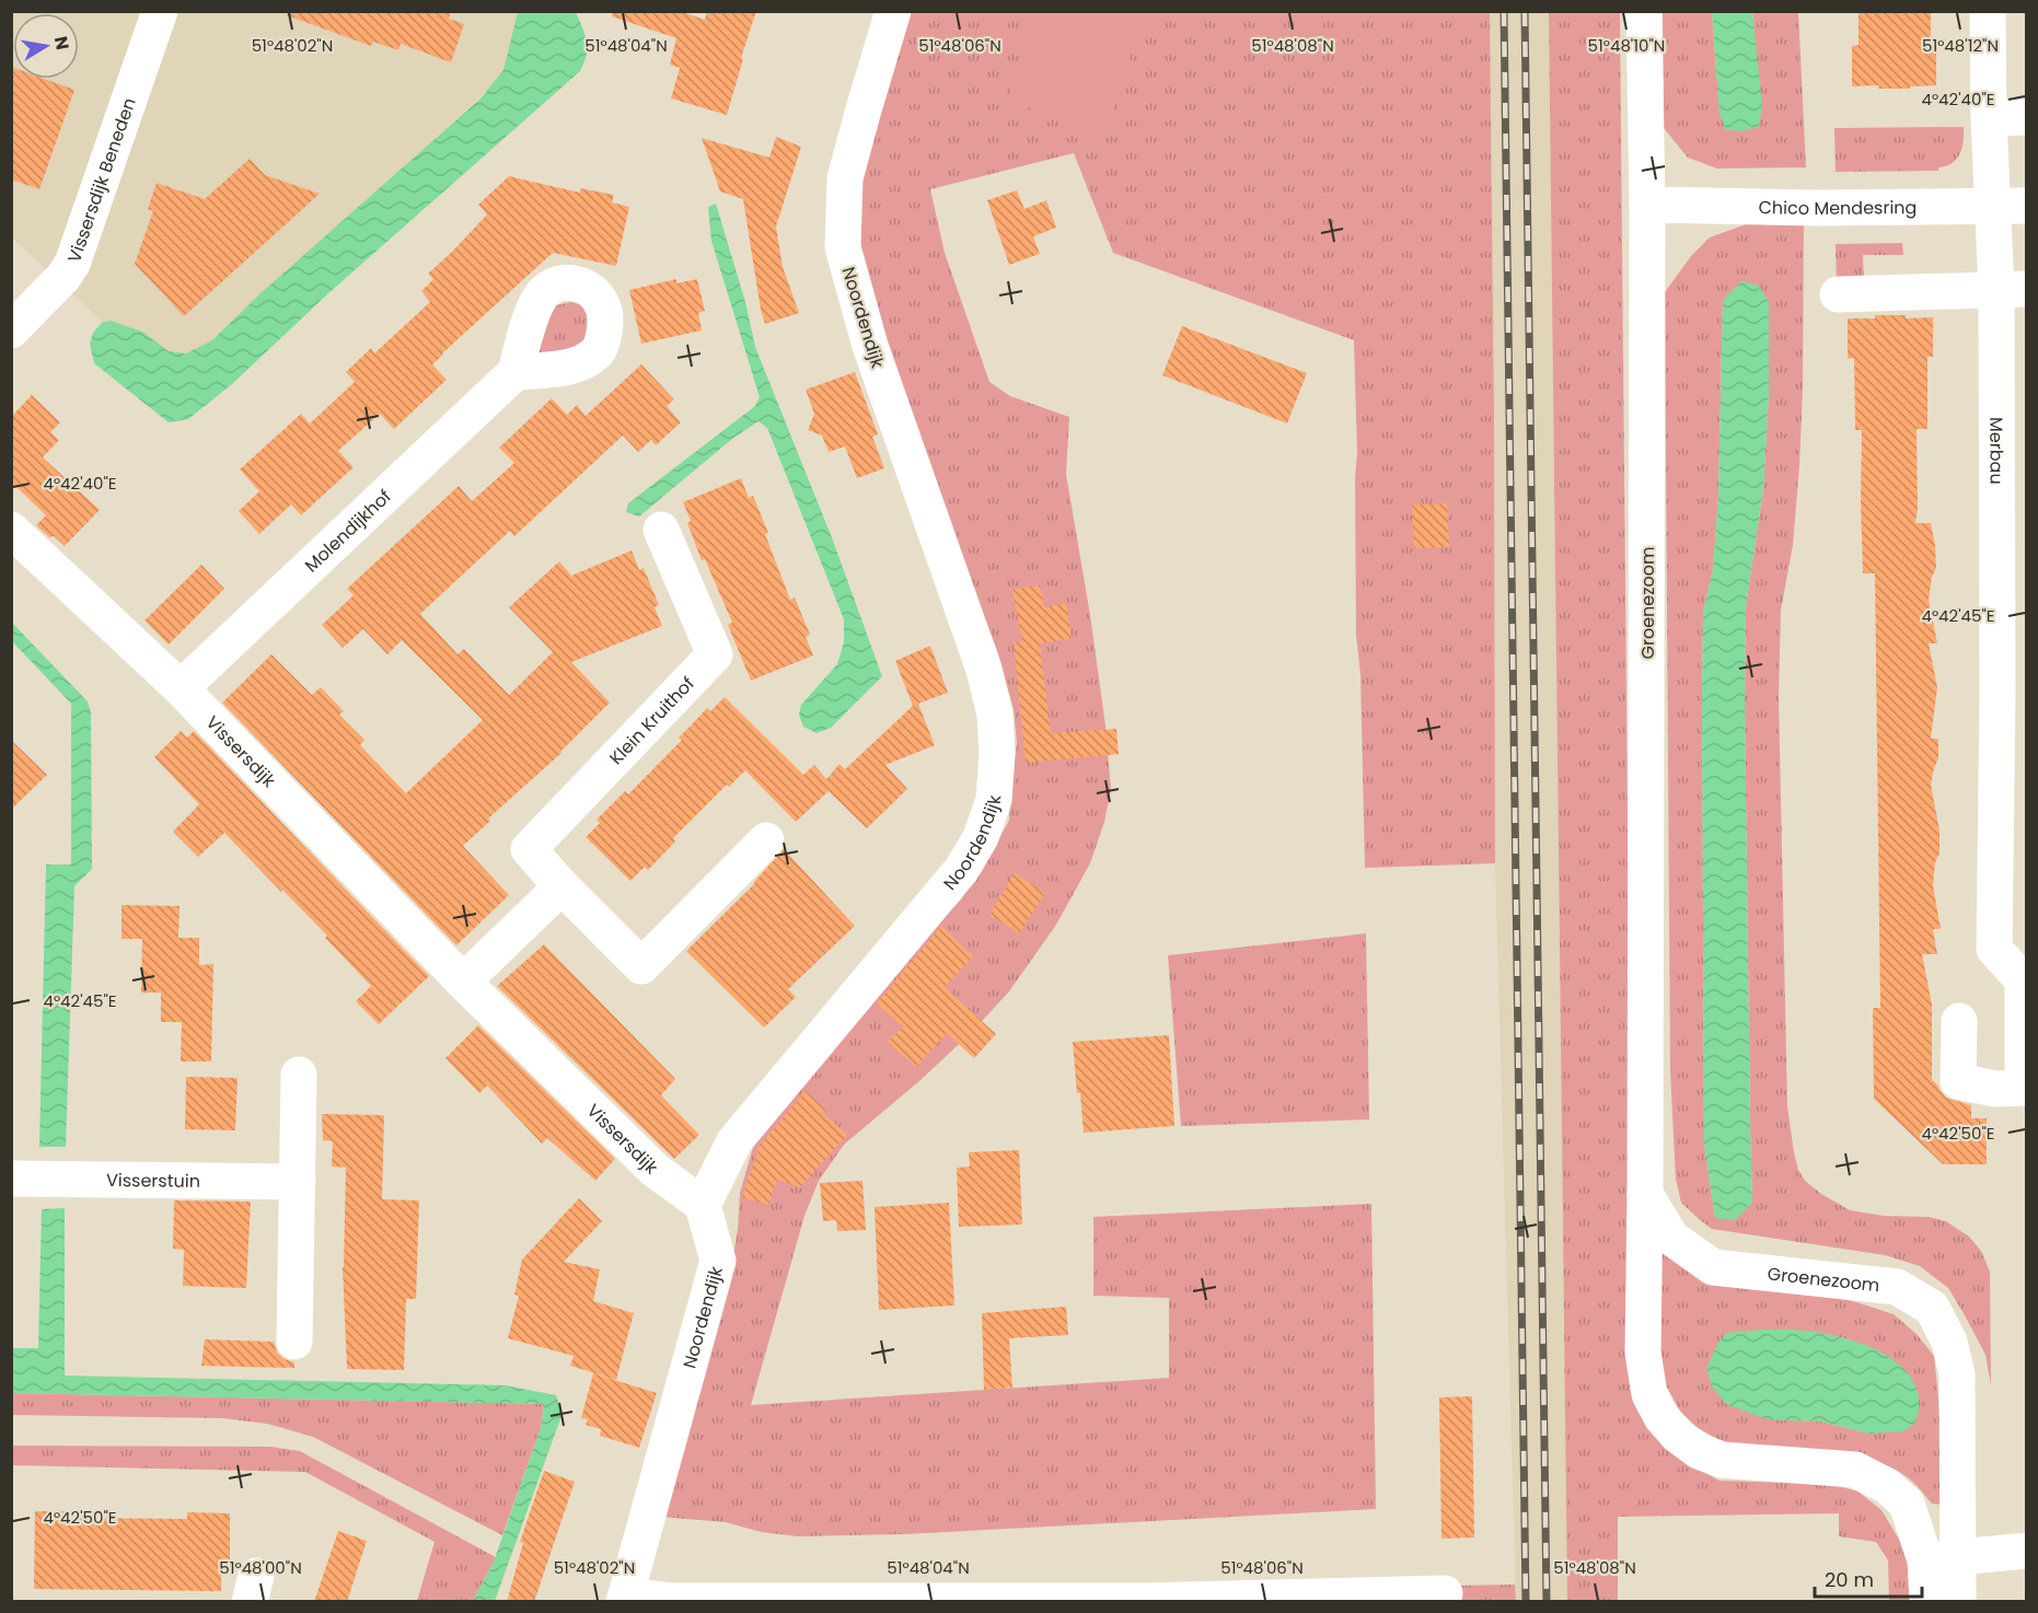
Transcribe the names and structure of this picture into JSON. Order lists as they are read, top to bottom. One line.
{"streets":{"street":["Vissersdijk Beneden","Chico Mendesring","Noordendijk","Merbau","Molendijkhof","Groenezoom","Klein Kruithof","Vissersdijk","Visserstuin"]},"crossings":[["Chico Mendesring","Merbau"],["Chico Mendesring","Groenezoom"],["Noordendijk","Vissersdijk"],["Molendijkhof","Vissersdijk"]],"scale_bar":"20 m","north":"right","coordinates":["51°48'02\"N","51°48'04\"N","51°48'06\"N","51°48'08\"N","51°48'10\"N","51°48'12\"N","4°42'40\"E","4°42'45\"E","4°42'50\"E","51°48'00\"N"]}
